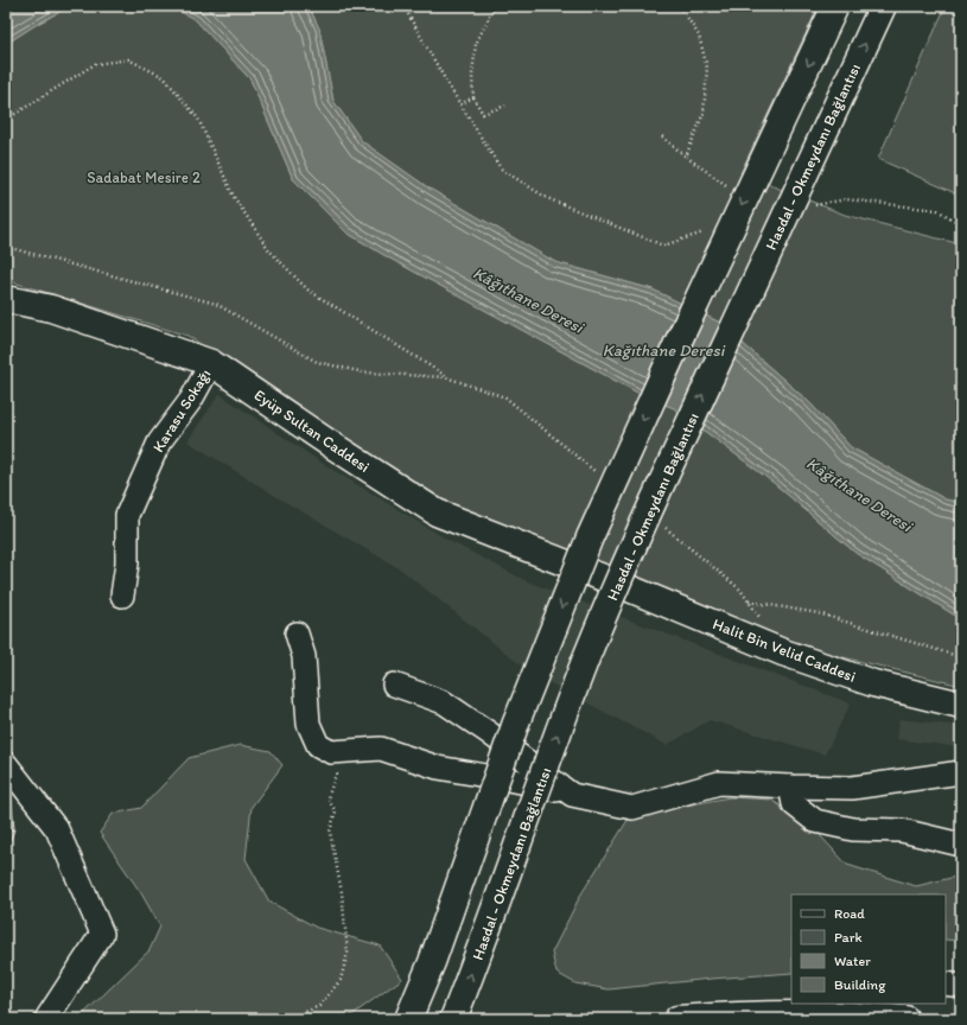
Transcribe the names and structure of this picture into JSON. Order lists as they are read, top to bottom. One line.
{"streets":{"main road":["Hasdal - Okmeydanı Bağlantısı","Eyüp Sultan Caddesi","Halit Bin Velid Caddesi"],"street":["Karasu Sokağı"]},"crossings":[["Karasu Sokağı","Eyüp Sultan Caddesi"],["Eyüp Sultan Caddesi","Halit Bin Velid Caddesi"]],"water":["Kâğıthane Deresi","Kağıthane Deresi"],"parks":["Sadabat Mesire 2"],"legend":["Road","Park","Water","Building"]}
